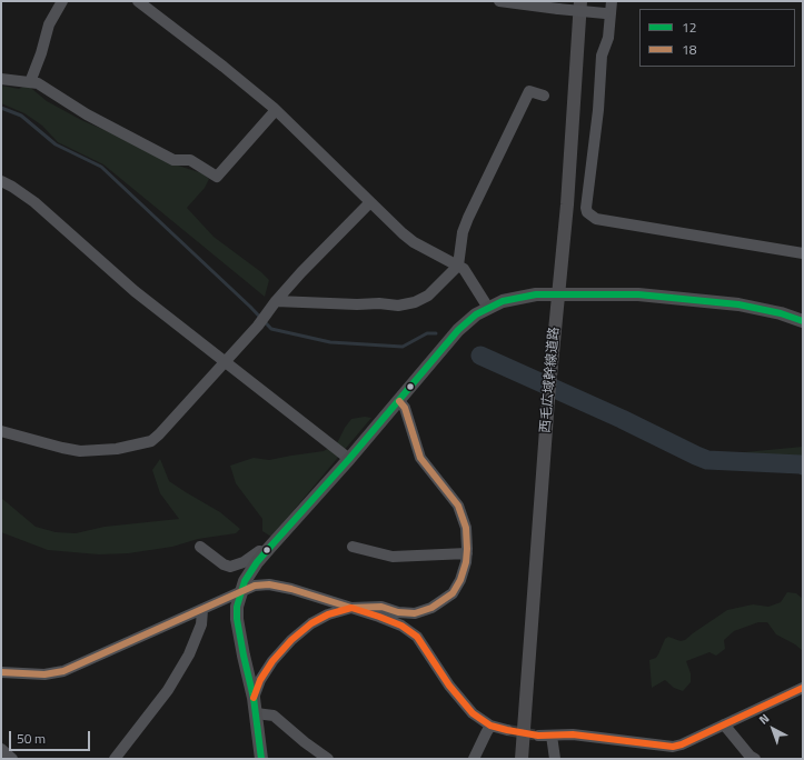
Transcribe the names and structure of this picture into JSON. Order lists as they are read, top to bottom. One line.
{"streets":{"main road":["西毛広域幹線道路"]},"lines":["transit line 12","transit line 18"],"legend":["12","18"],"scale_bar":"50 m","north":"top left"}
